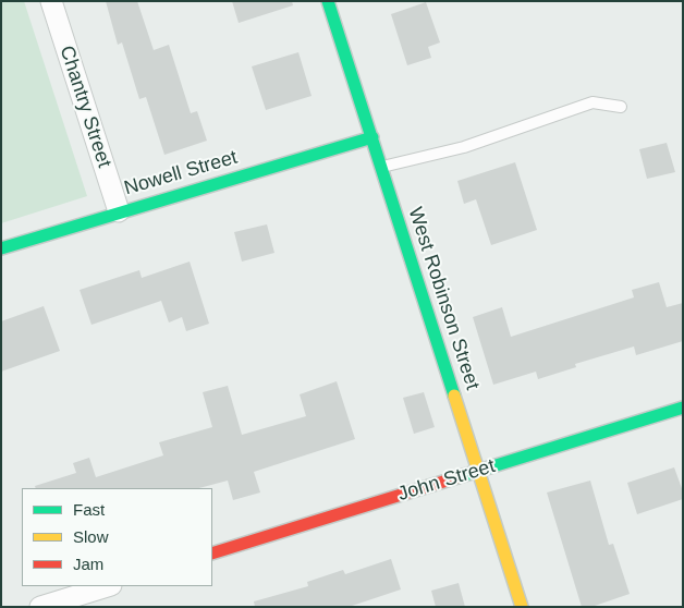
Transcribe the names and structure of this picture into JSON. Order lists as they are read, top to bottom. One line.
{"streets":{"street":["Chantry Street","Nowell Street","West Robinson Street","John Street"]},"crossings":[["Chantry Street","Nowell Street"],["Nowell Street","West Robinson Street"],["West Robinson Street","John Street"]],"legend":["Fast","Slow","Jam"]}
